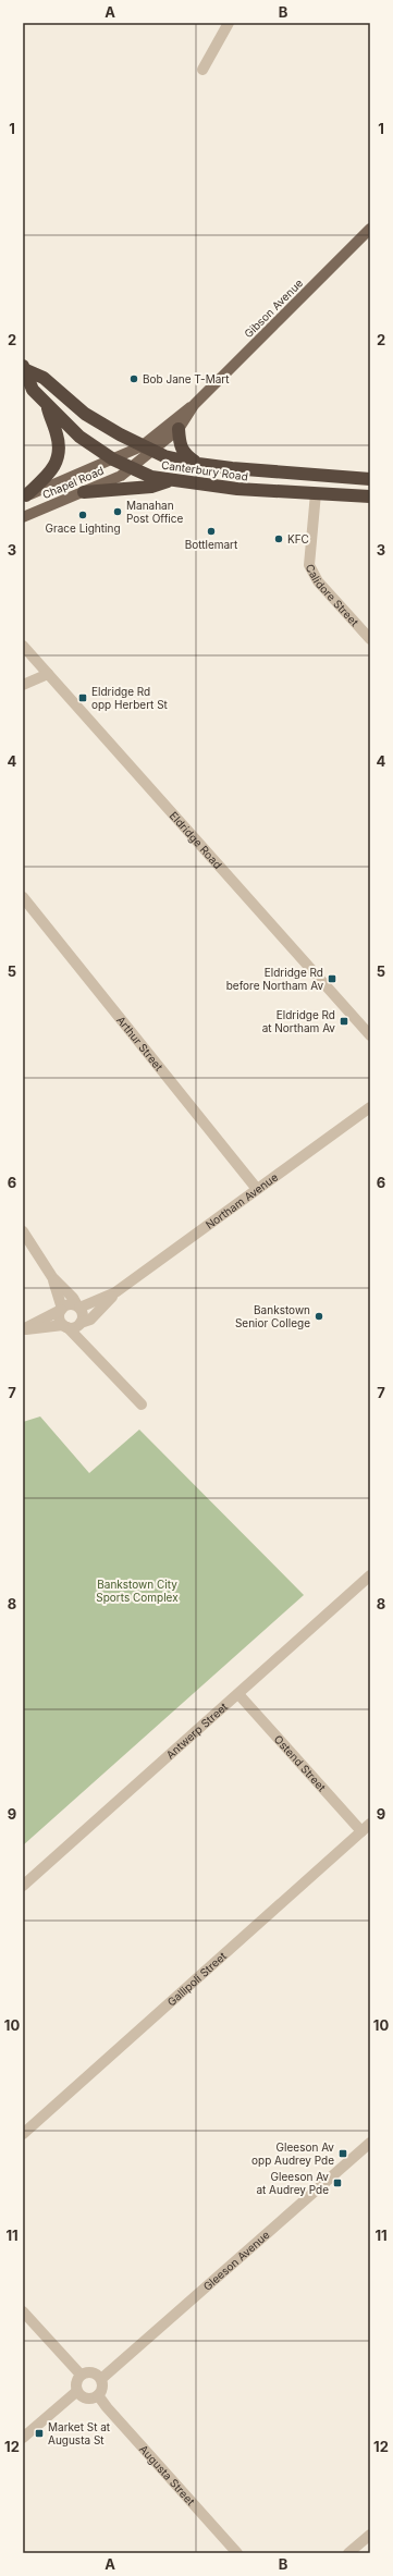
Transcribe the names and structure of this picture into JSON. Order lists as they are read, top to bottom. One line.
{"streets":{"highway":["Canterbury Road"],"main road":["Gibson Avenue","Chapel Road"],"street":["Calidore Street","Eldridge Road","Arthur Street","Northam Avenue","Antwerp Street","Ostend Street","Gallipoli Street","Gleeson Avenue","Augusta Street"]},"crossings":[["Gibson Avenue","Canterbury Road"],["Gibson Avenue","Chapel Road"],["Canterbury Road","Chapel Road"],["Canterbury Road","Calidore Street"],["Arthur Street","Northam Avenue"],["Antwerp Street","Ostend Street"],["Ostend Street","Gallipoli Street"],["Gleeson Avenue","Augusta Street"]],"parks":["Bankstown City Sports Complex"],"places":{"other":["Bob Jane T-Mart","Manahan Post Office","Grace Lighting","Bottlemart","KFC","Bankstown Senior College"],"transit":["Eldridge Rd opp Herbert St","Eldridge Rd before Northam Av","Eldridge Rd at Northam Av","Gleeson Av opp Audrey Pde","Gleeson Av at Audrey Pde","Market St at Augusta St"]},"grid":{"columns":["A","B"],"rows":["1","2","3","4","5","6","7","8","9","10","11","12"]}}
